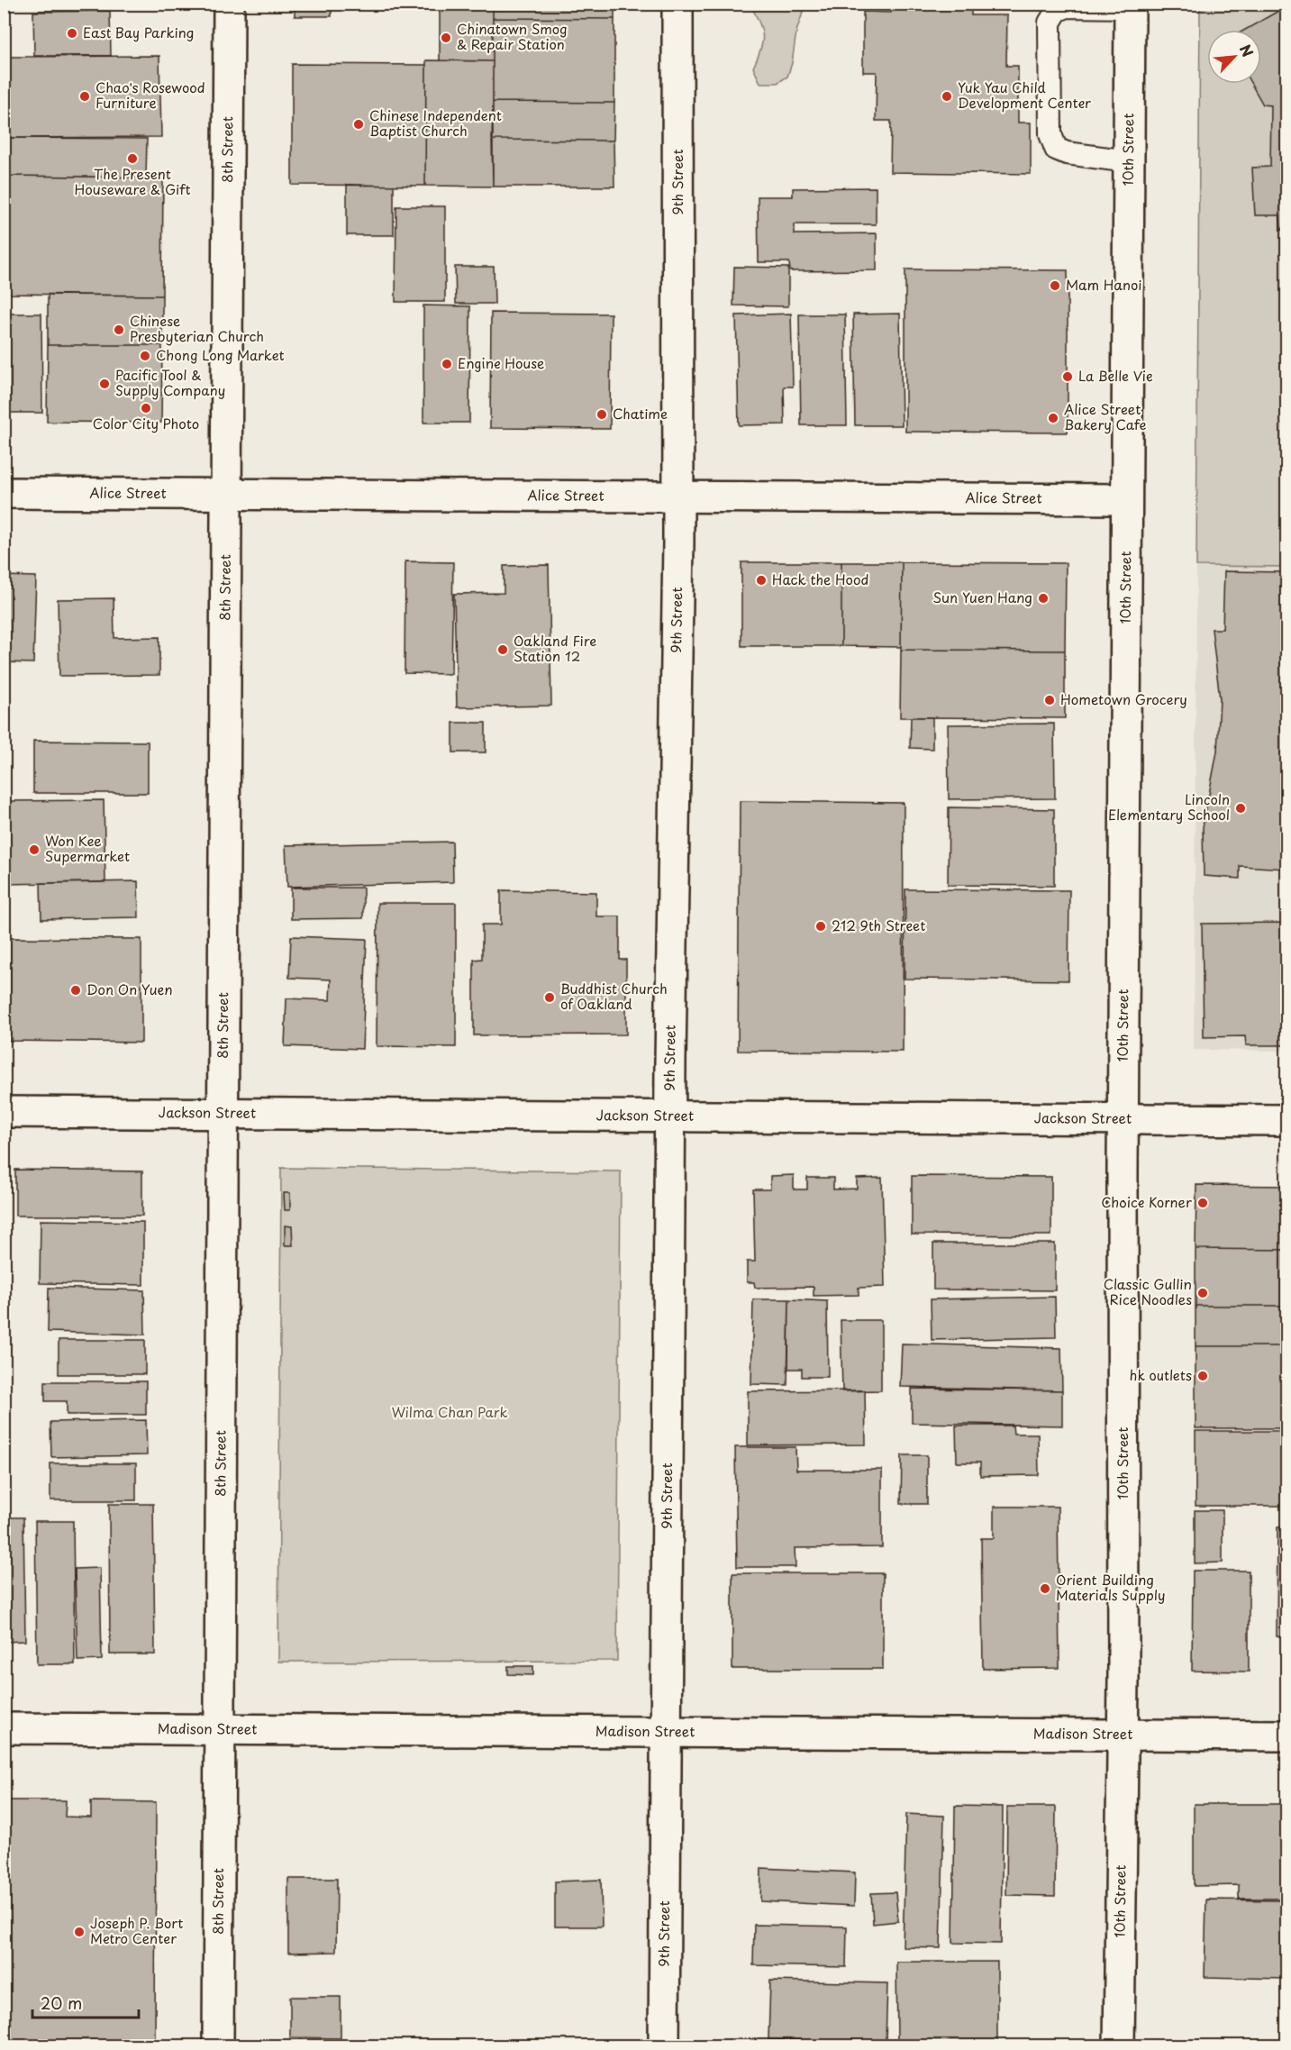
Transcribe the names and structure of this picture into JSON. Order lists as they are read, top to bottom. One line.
{"streets":{"street":["8th Street","10th Street","9th Street","Alice Street","Jackson Street","Madison Street"]},"crossings":[["8th Street","Alice Street"],["8th Street","Jackson Street"],["8th Street","Madison Street"],["10th Street","Alice Street"],["10th Street","Jackson Street"],["10th Street","Madison Street"],["9th Street","Alice Street"],["9th Street","Jackson Street"],["9th Street","Madison Street"]],"parks":["Wilma Chan Park"],"places":["East Bay Parking","Chinatown Smog & Repair Station","Chao's Rosewood Furniture","Yuk Yau Child Development Center","Chinese Independent Baptist Church","The Present Houseware & Gift","Mam Hanoi","Chinese Presbyterian Church","Chong Long Market","Engine House","La Belle Vie","Pacific Tool & Supply Company","Color City Photo","Chatime","Alice Street Bakery Cafe","Hack the Hood","Sun Yuen Hang","Oakland Fire Station 12","Hometown Grocery","Lincoln Elementary School","Won Kee Supermarket","212 9th Street","Don On Yuen","Buddhist Church of Oakland","Choice Korner","Classic Gullin Rice Noodles","hk outlets","Orient Building Materials Supply","Joseph P. Bort Metro Center"],"scale_bar":"20 m","north":"top right"}
